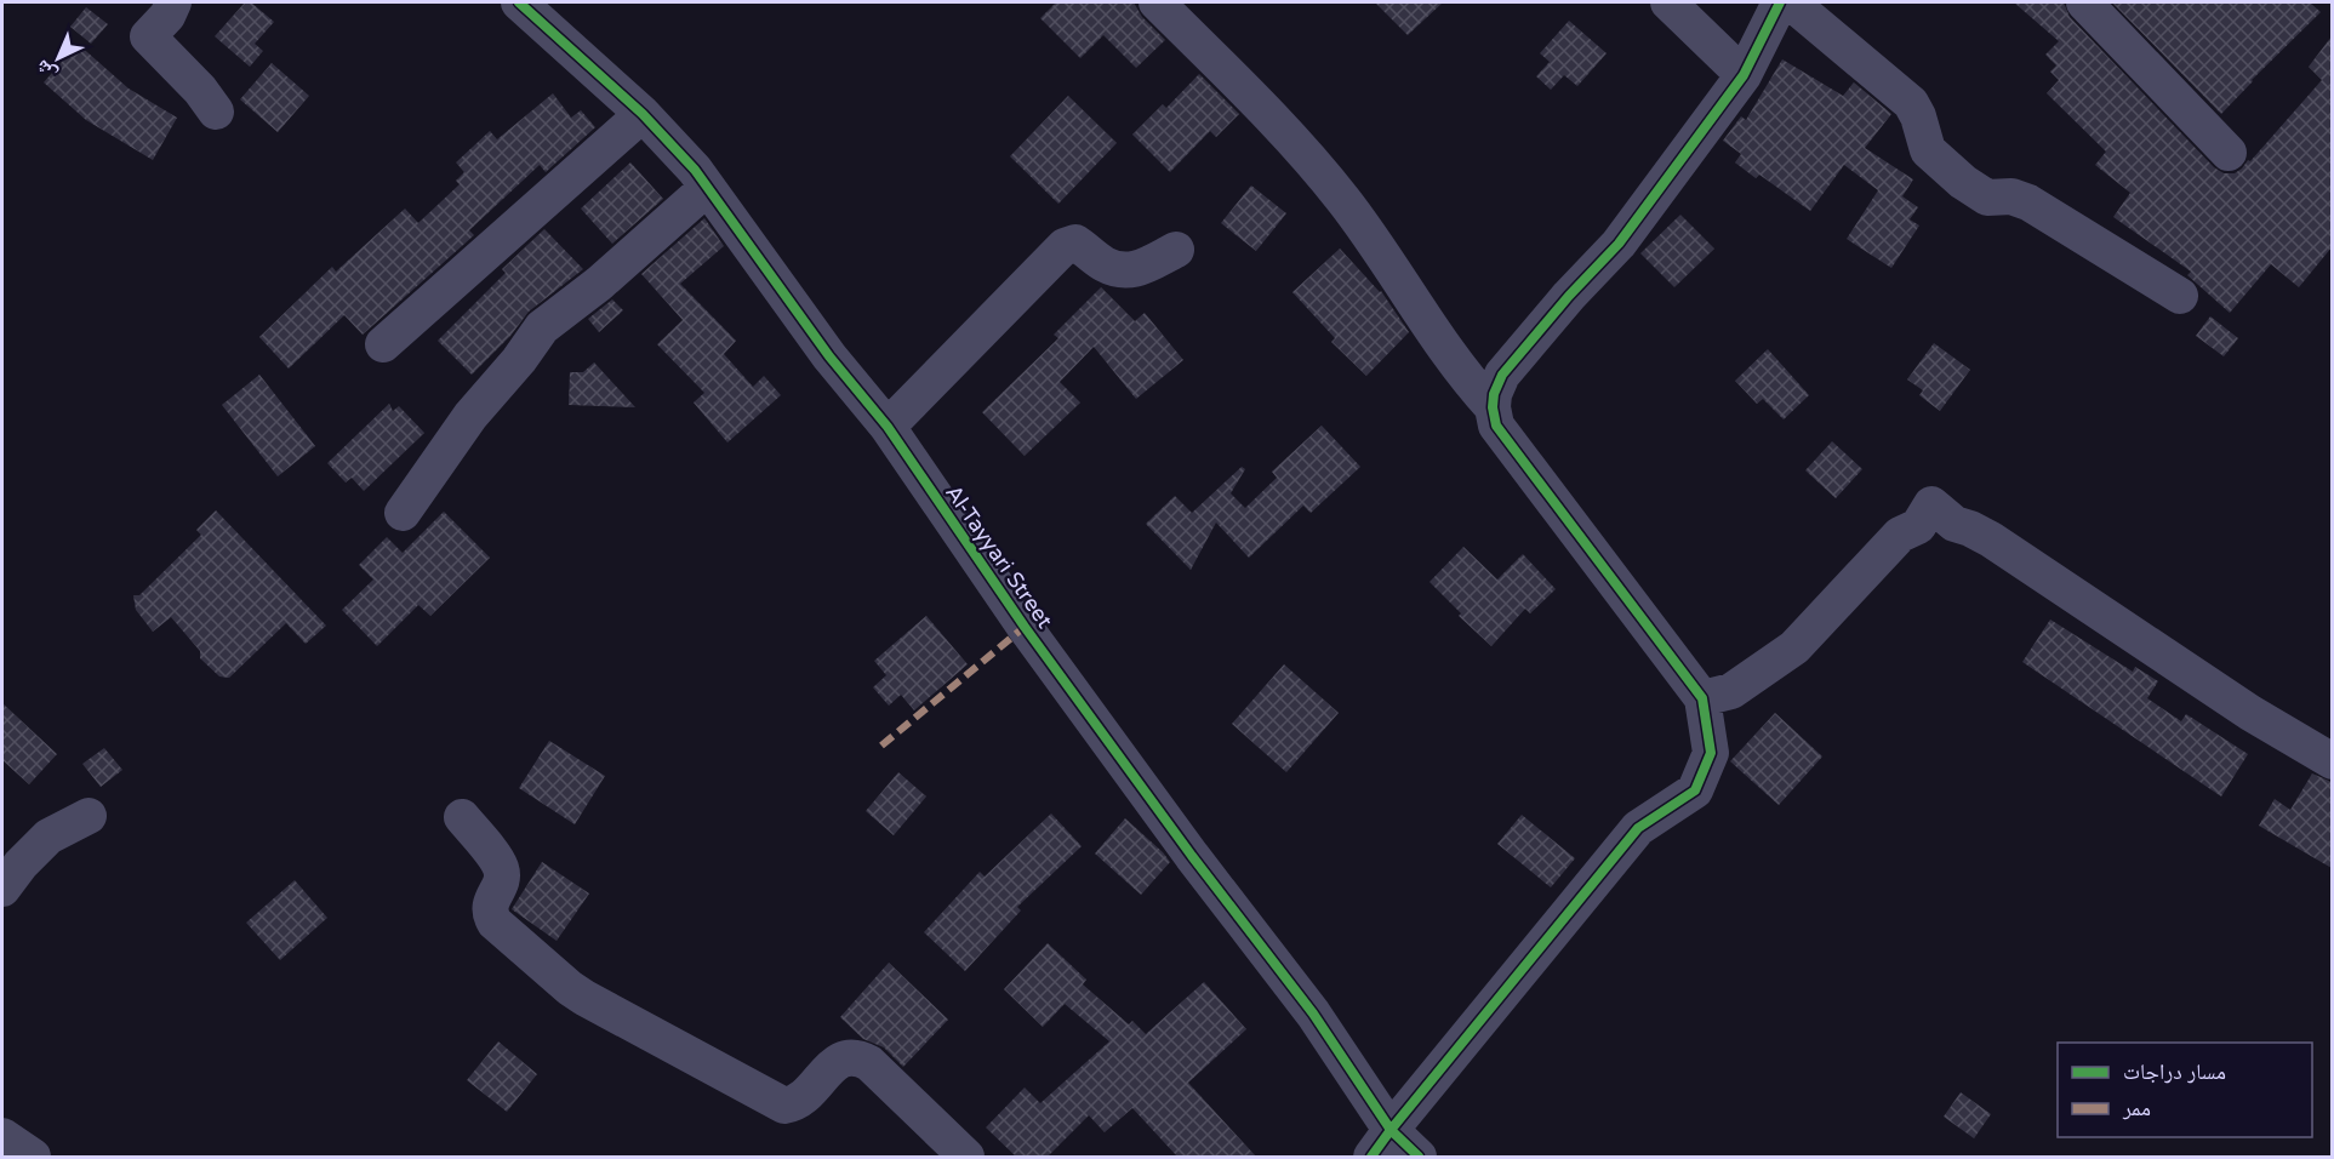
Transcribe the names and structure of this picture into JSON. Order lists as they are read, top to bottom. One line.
{"streets":{"street":["Al-Tayyari Street"]},"legend":["مسار دراجات","ممر"],"north":"bottom left"}
